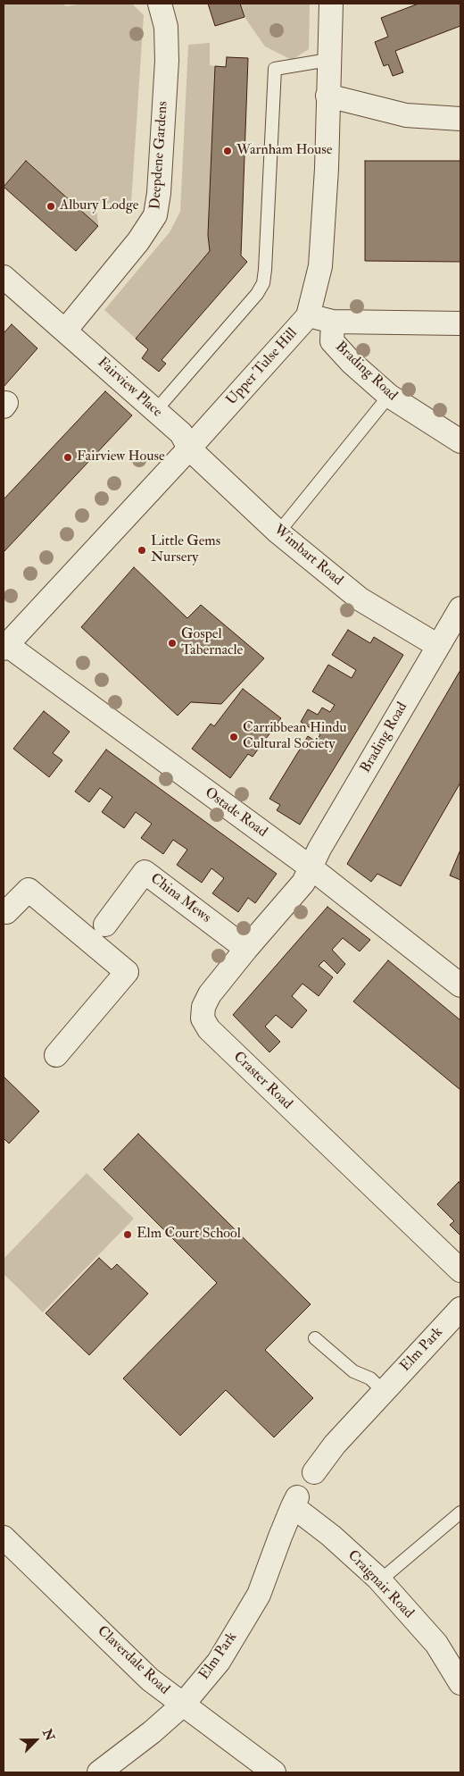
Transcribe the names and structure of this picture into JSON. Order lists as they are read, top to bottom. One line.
{"streets":{"street":["Deepdene Gardens","Upper Tulse Hill","Brading Road","Fairview Place","Wimbart Road","Ostade Road","China Mews","Craster Road","Elm Park","Craignair Road","Claverdale Road"]},"crossings":[["Deepdene Gardens","Fairview Place"],["Upper Tulse Hill","Fairview Place"],["Upper Tulse Hill","Wimbart Road"],["Upper Tulse Hill","Ostade Road"],["Brading Road","Wimbart Road"],["Brading Road","Ostade Road"],["Brading Road","Craster Road"],["Fairview Place","Wimbart Road"],["Ostade Road","Craster Road"],["China Mews","Craster Road"],["Elm Park","Craignair Road"],["Elm Park","Claverdale Road"]],"places":["Warnham House","Albury Lodge","Fairview House","Little Gems Nursery","Gospel Tabernacle","Carribbean Hindu Cultural Society","Elm Court School"],"north":"top right"}
